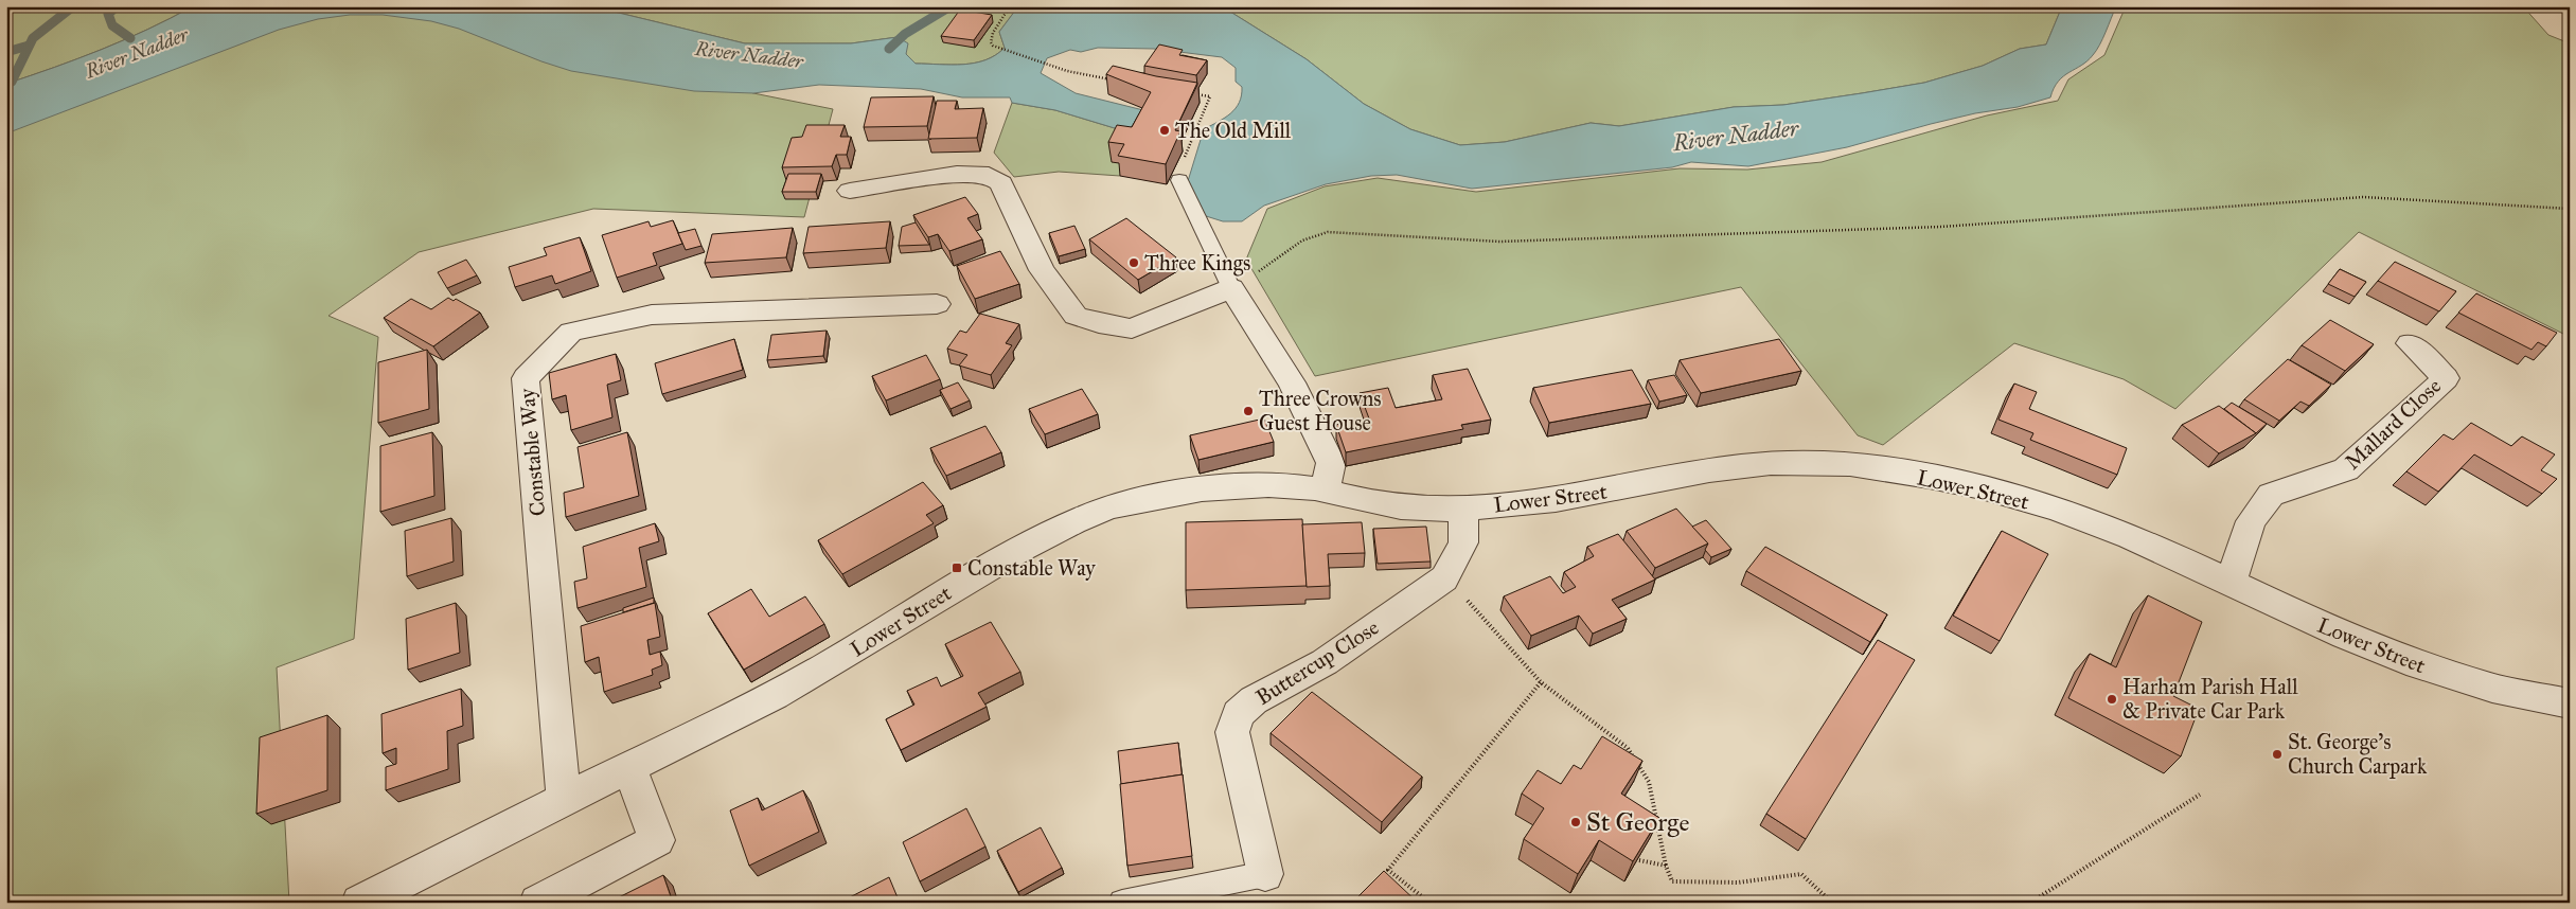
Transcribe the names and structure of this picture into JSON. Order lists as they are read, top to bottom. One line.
{"streets":{"street":["Mallard Close","Constable Way","Lower Street","Buttercup Close"]},"crossings":[["Mallard Close","Lower Street"],["Constable Way","Lower Street"],["Lower Street","Buttercup Close"]],"water":["River Nadder"],"places":{"other":["The Old Mill","Three Kings","Three Crowns Guest House","Harham Parish Hall & Private Car Park","St. George's Church Carpark","St George"],"transit":["Constable Way"]}}
